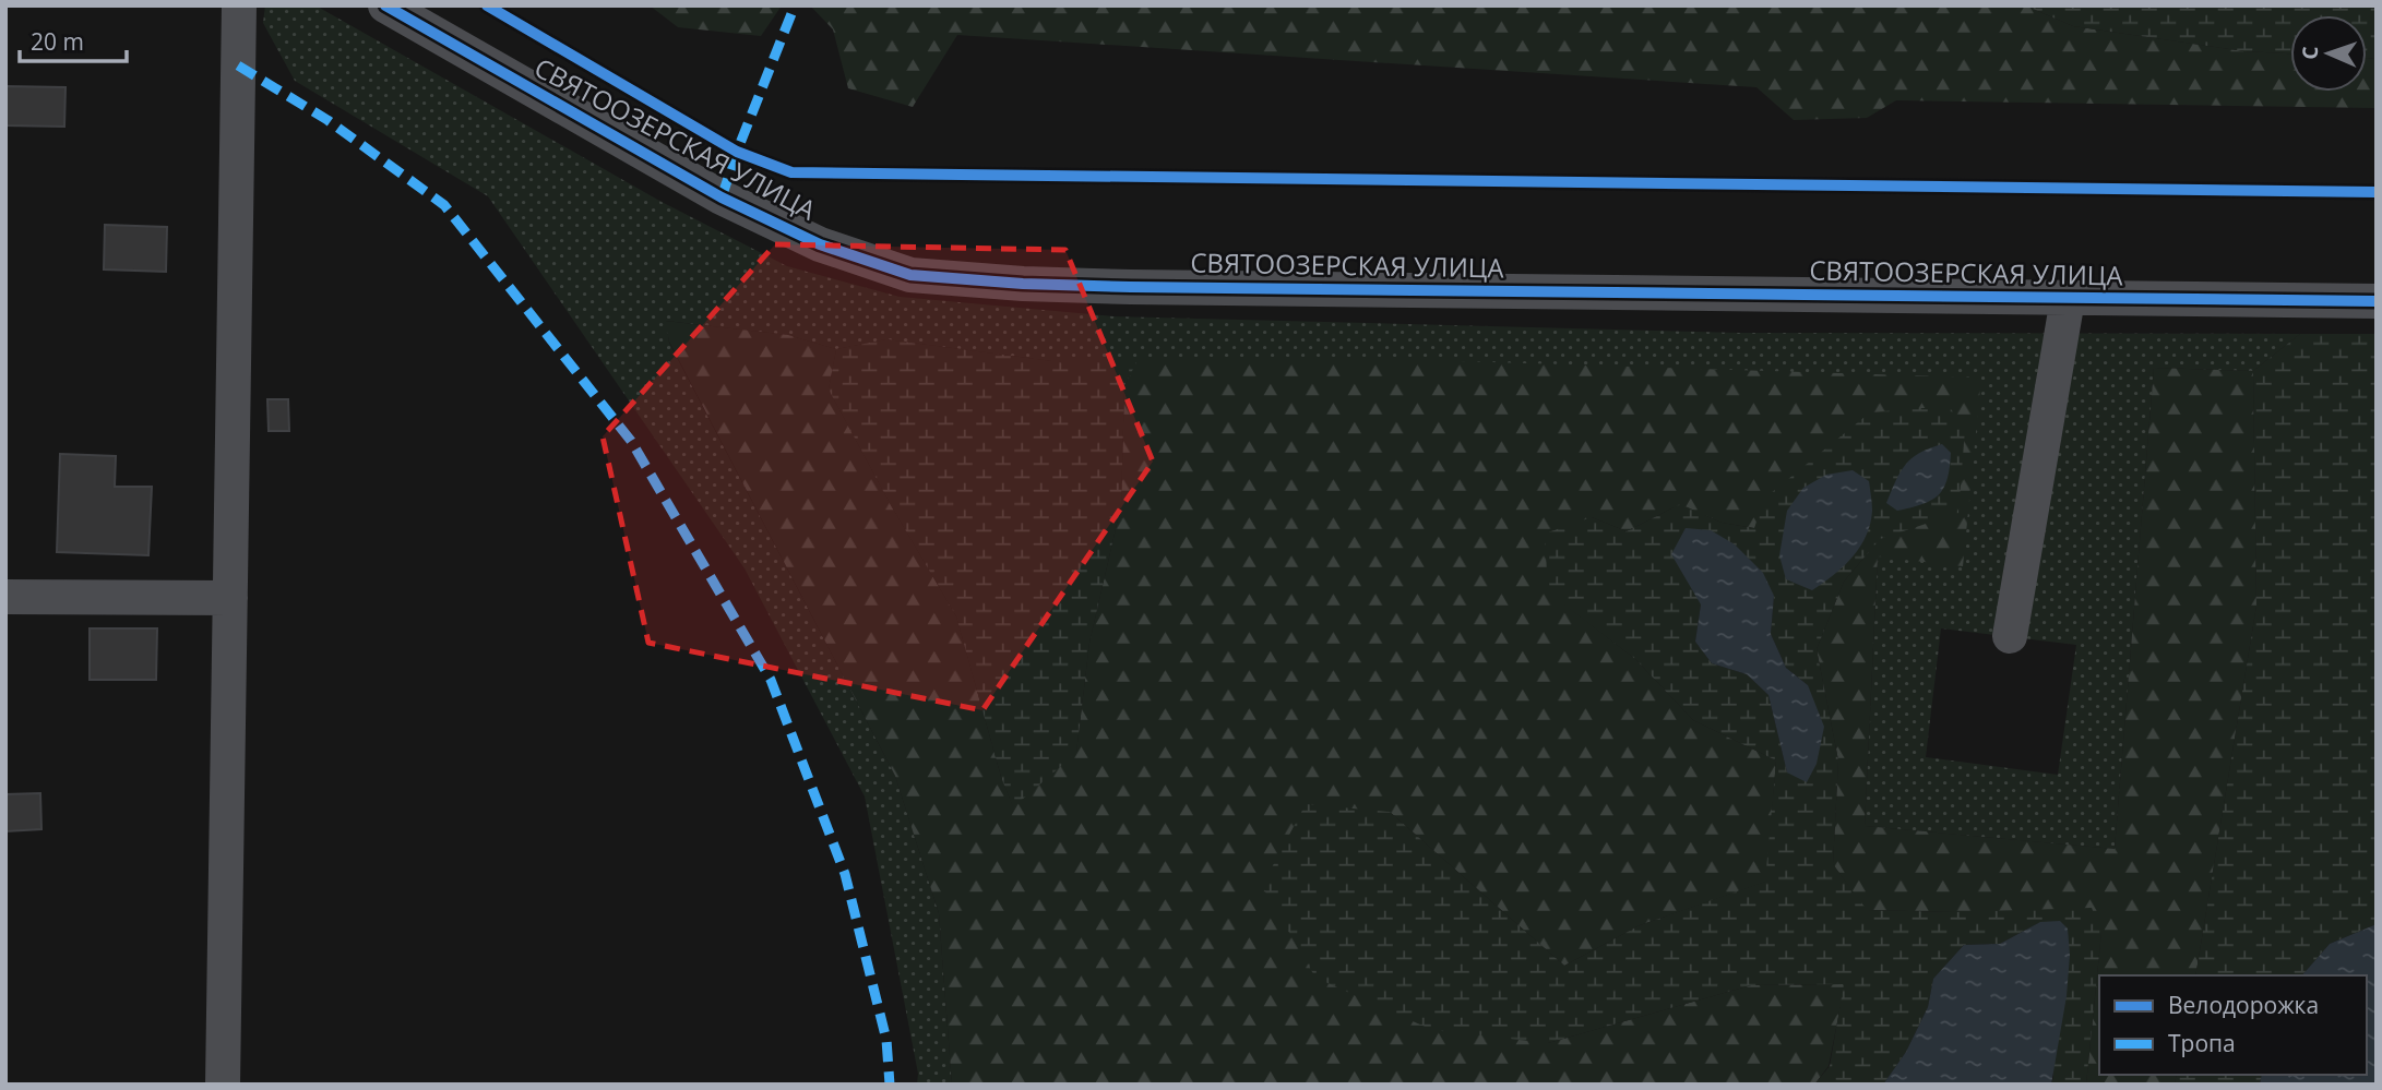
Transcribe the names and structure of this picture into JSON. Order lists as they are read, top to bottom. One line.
{"streets":{"street":["СВЯТООЗЕРСКАЯ УЛИЦА"]},"legend":["Велодорожка","Тропа"],"scale_bar":"20 m","north":"left"}
